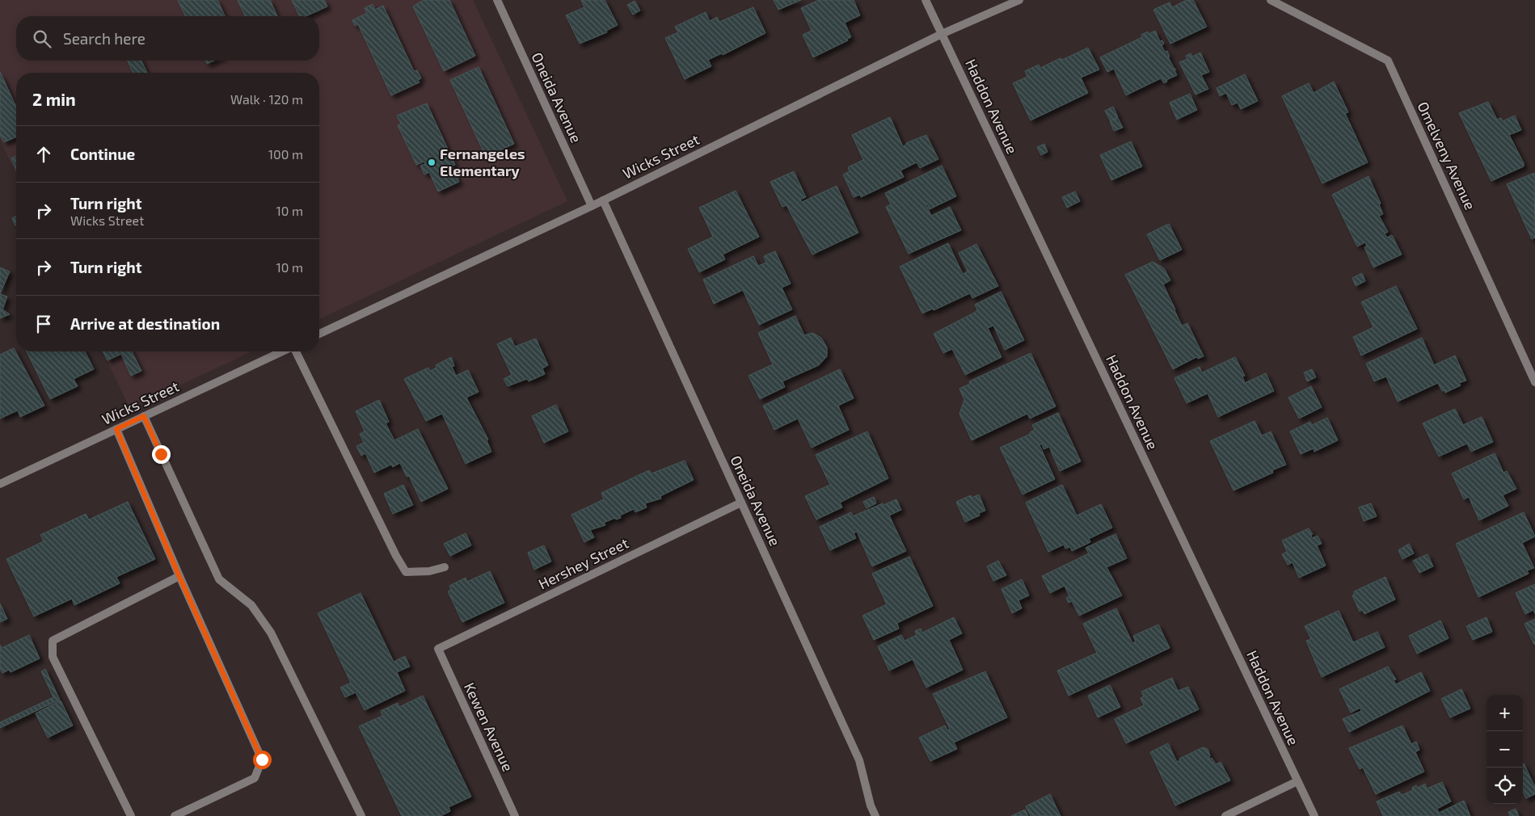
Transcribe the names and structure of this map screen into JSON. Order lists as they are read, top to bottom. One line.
{"streets":{"street":["Oneida Avenue","Haddon Avenue","Omelveny Avenue","Wicks Street","Hershey Street","Kewen Avenue"]},"crossings":[["Oneida Avenue","Wicks Street"],["Oneida Avenue","Hershey Street"],["Haddon Avenue","Wicks Street"],["Hershey Street","Kewen Avenue"]],"places":["Fernangeles Elementary"],"page":{"search":"Search here","heading":["2 min","Walk · 120 m"],"list":[["Continue","100 m"],["Turn right","Wicks Street","10 m"],["Turn right","10 m"],"Arrive at destination"],"map_buttons":["+","−"]}}
